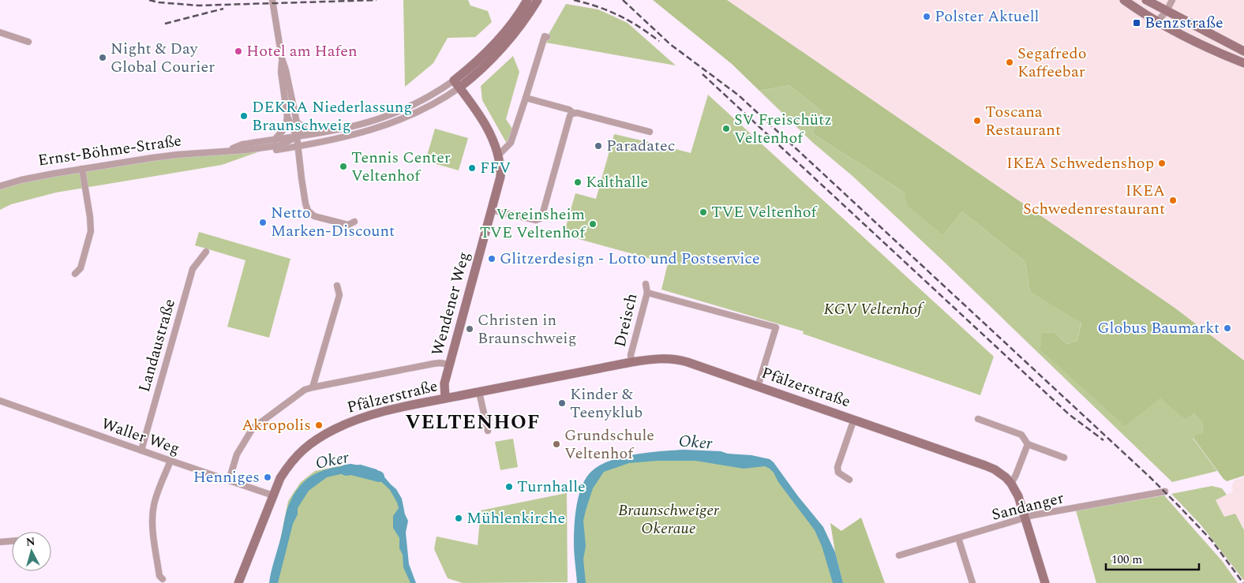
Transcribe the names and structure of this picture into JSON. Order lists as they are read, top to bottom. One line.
{"streets":{"street":["Ernst-Böhme-Straße","Wendener Weg","Dreisch","Landaustraße","Pfälzerstraße","Waller Weg","Sandanger"]},"crossings":[["Ernst-Böhme-Straße","Wendener Weg"],["Wendener Weg","Pfälzerstraße"],["Dreisch","Pfälzerstraße"],["Landaustraße","Waller Weg"],["Pfälzerstraße","Waller Weg"],["Pfälzerstraße","Sandanger"]],"districts":["VELTENHOF"],"water":["Oker"],"parks":["KGV Veltenhof","Braunschweiger Okeraue"],"places":{"other":["Polster Aktuell","Hotel am Hafen","Night & Day Global Courier","Segafredo Kaffeebar","DEKRA Niederlassung Braunschweig","Toscana Restaurant","SV Freischütz Veltenhof","Paradatec","IKEA Schwedenshop","Tennis Center Veltenhof","FFV","Kalthalle","IKEA Schwedenrestaurant","TVE Veltenhof","Netto Marken-Discount","Vereinsheim TVE Veltenhof","Glitzerdesign - Lotto und Postservice","Globus Baumarkt","Christen in Braunschweig","Kinder & Teenyklub","Akropolis","Grundschule Veltenhof","Henniges","Turnhalle","Mühlenkirche"],"transit":["Benzstraße"]},"scale_bar":"100 m","north":"top"}
